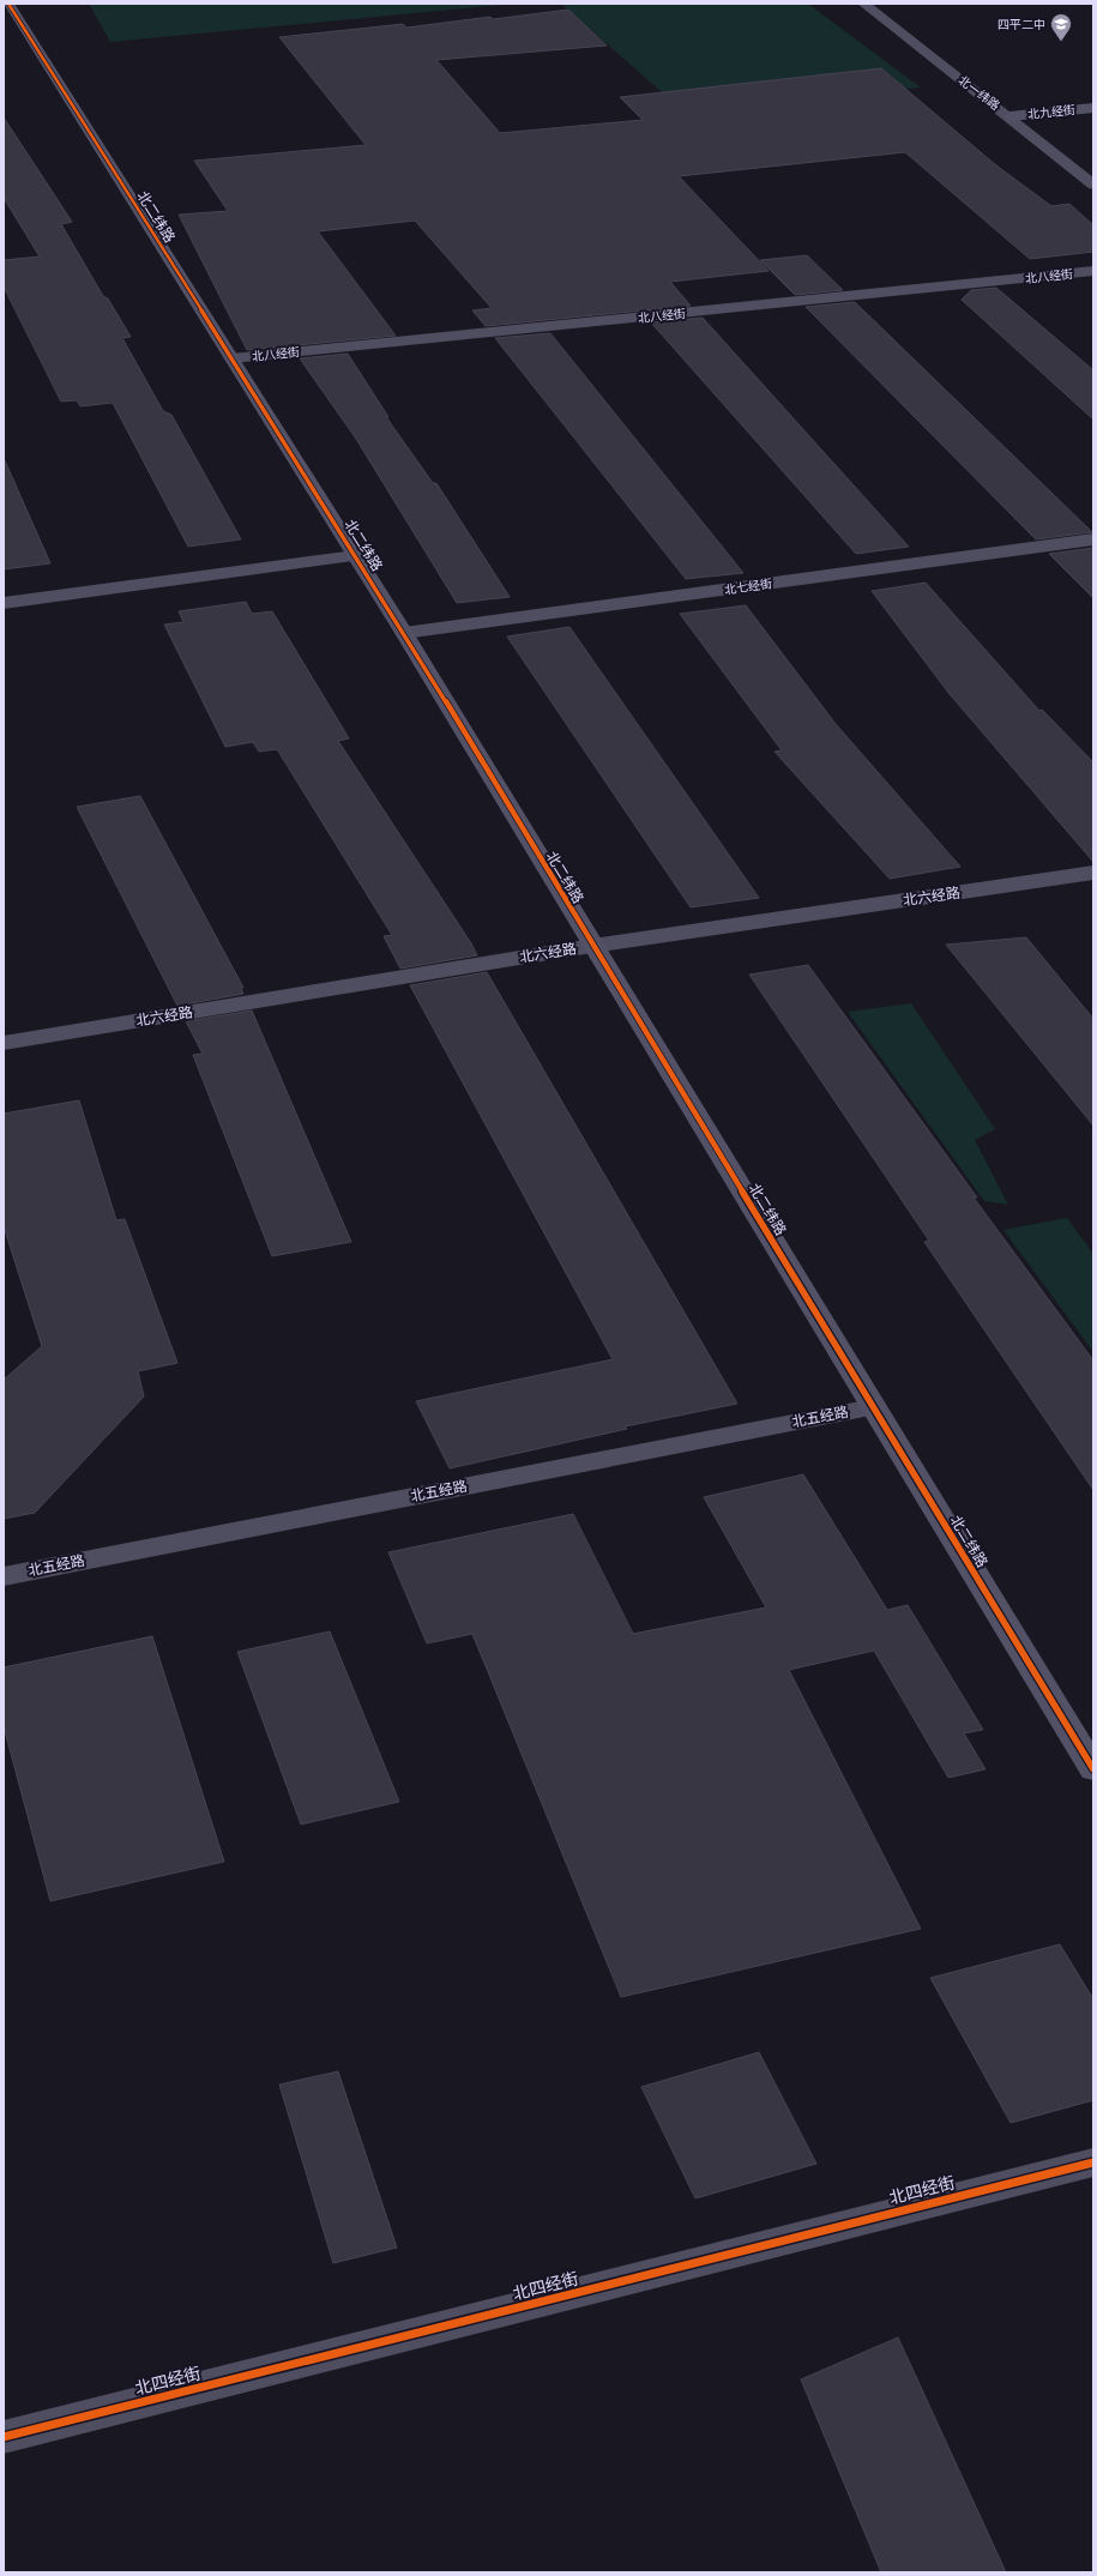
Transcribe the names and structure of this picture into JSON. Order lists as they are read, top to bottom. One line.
{"streets":{"street":["北一纬路","北九经街","北二纬路","北八经街","北七经街","北六经路","北五经路","北四经街"]},"crossings":[["北一纬路","北九经街"],["北二纬路","北八经街"],["北二纬路","北七经街"],["北二纬路","北六经路"],["北二纬路","北五经路"]],"places":{"school or university":["四平二中"]}}
